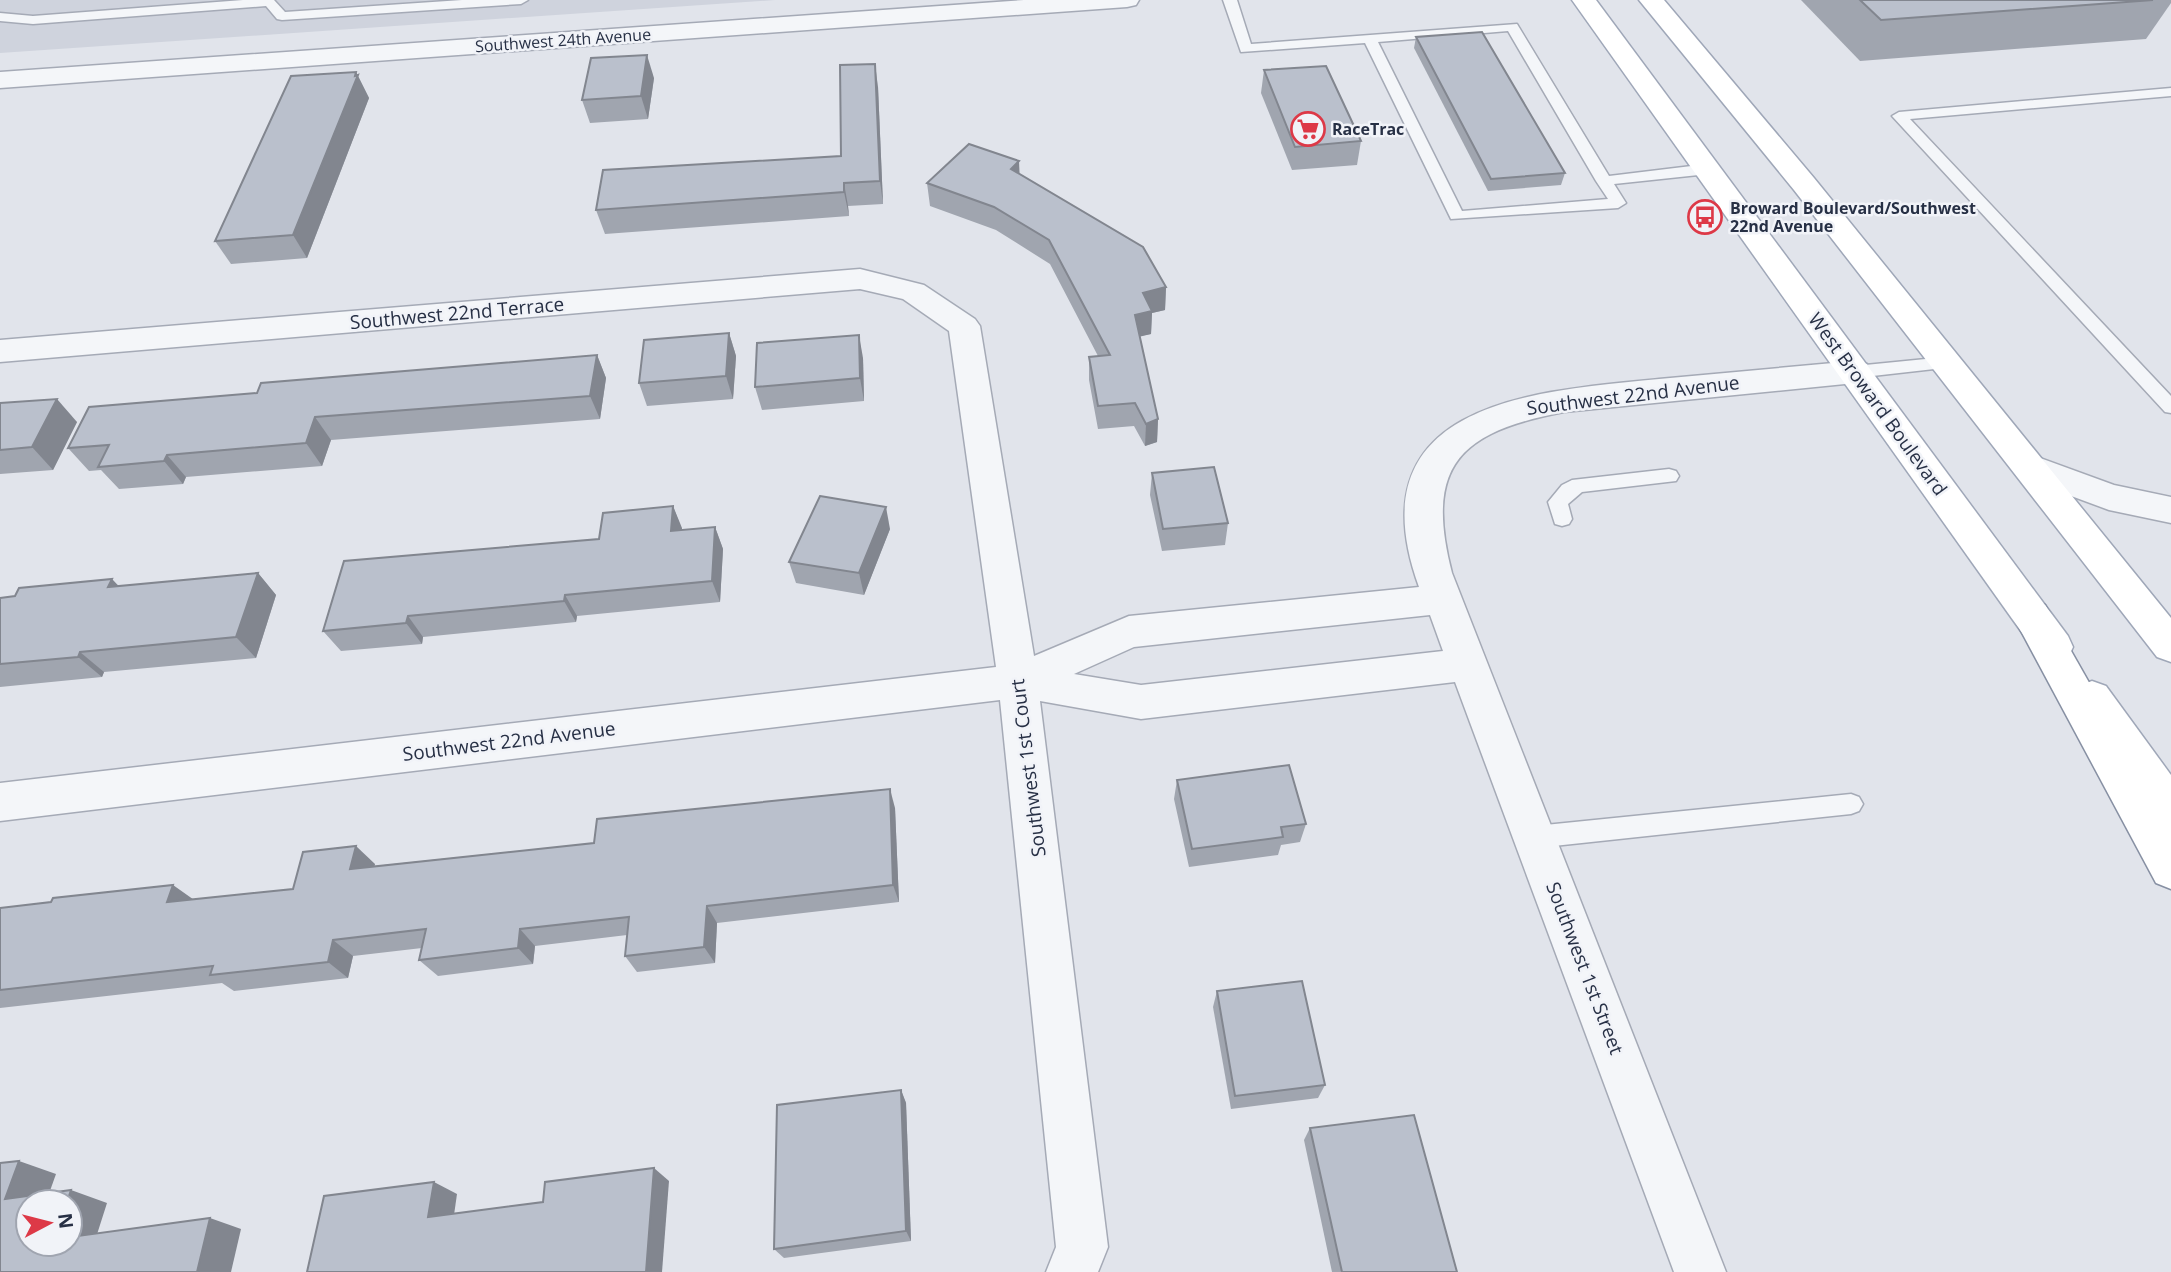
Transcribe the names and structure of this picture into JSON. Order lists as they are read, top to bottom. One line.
{"streets":{"main road":["West Broward Boulevard"],"street":["Southwest 24th Avenue","Southwest 22nd Terrace","Southwest 22nd Avenue","Southwest 1st Court","Southwest 1st Street"]},"crossings":[["Southwest 22nd Terrace","Southwest 1st Court"],["Southwest 22nd Avenue","West Broward Boulevard"],["Southwest 22nd Avenue","Southwest 1st Court"],["Southwest 22nd Avenue","Southwest 1st Street"]],"places":{"supermarket":["RaceTrac"],"bus stop":["Broward Boulevard/Southwest 22nd Avenue"]},"north":"right"}
